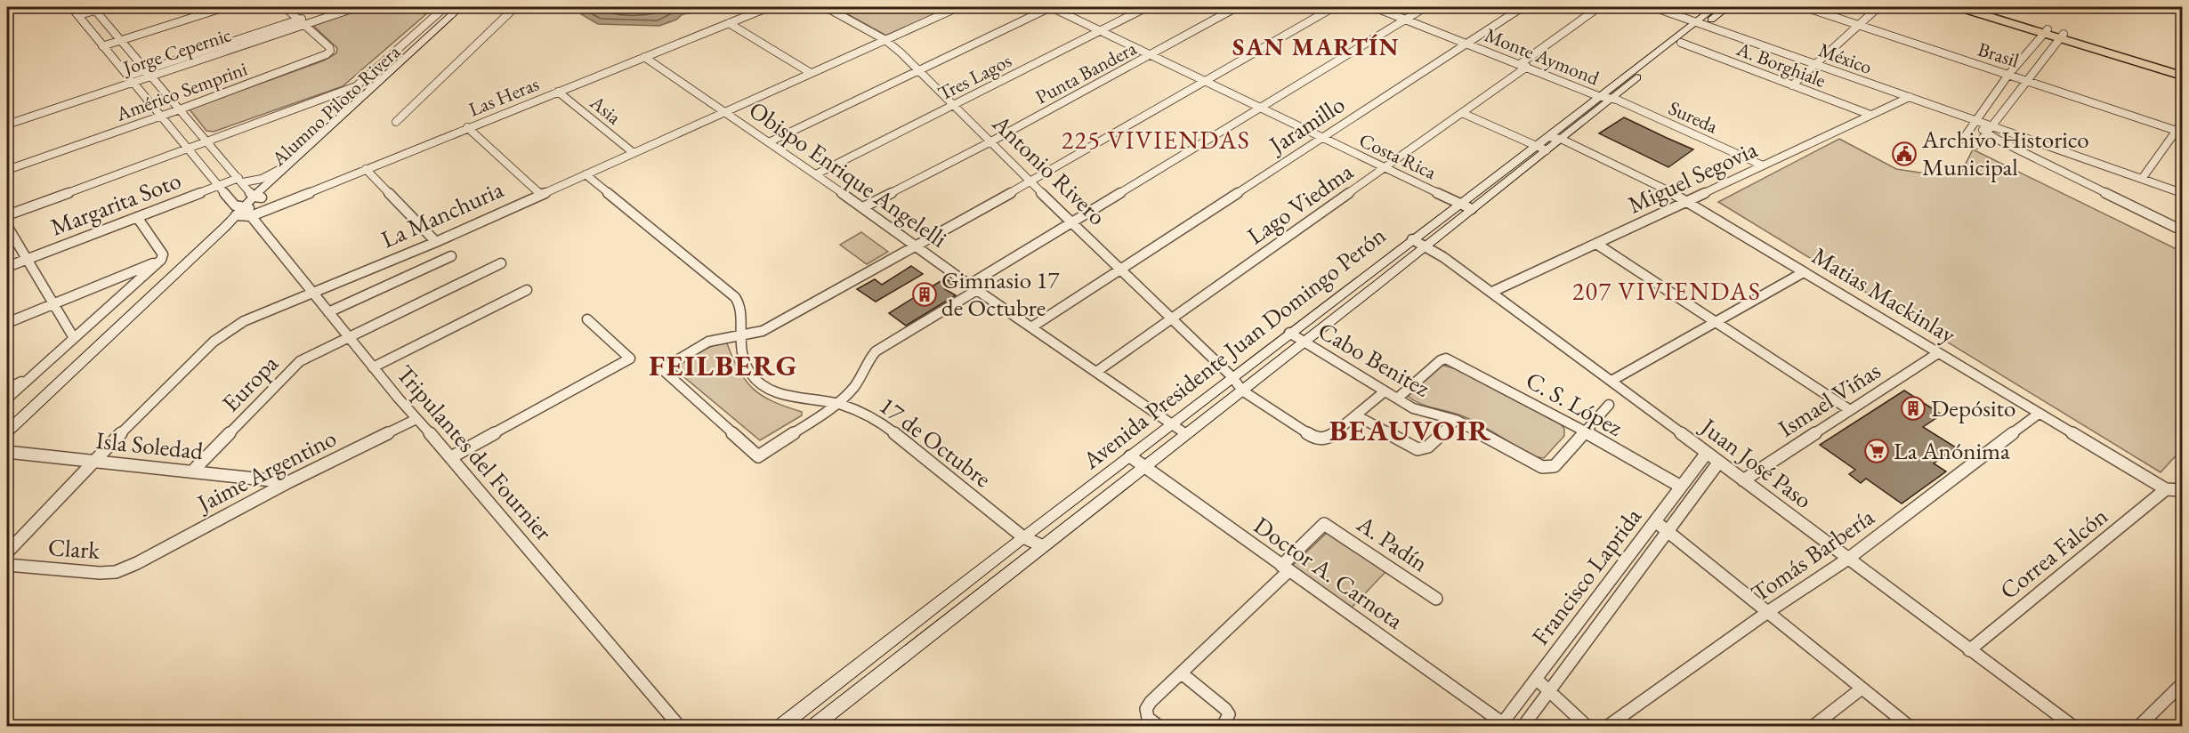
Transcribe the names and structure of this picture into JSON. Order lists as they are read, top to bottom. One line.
{"streets":{"main road":["Alumno Piloto Rivera","Avenida Presidente Juan Domingo Perón"],"street":["Jorge Cepernic","Brasil","Monte Aymond","México","A. Borghiale","Punta Bandera","Tres Lagos","Américo Semprini","Las Heras","Asia","Sureda","Jaramillo","Costa Rica","Antonio Rivero","Obispo Enrique Angelelli","Miguel Segovia","Margarita Soto","Lago Viedma","La Manchuria","Matias Mackinlay","Cabo Benitez","Europa","Ismael Viñas","C. S. López","17 de Octubre","Isla Soledad","Tripulantes del Fournier","Juan José Paso","Jaime Argentino","A. Padín","Clark","Correa Falcón","Tomás Barbería","Doctor A. Carnota","Francisco Laprida"]},"crossings":[["Jorge Cepernic","Américo Semprini"],["Jorge Cepernic","Tripulantes del Fournier"],["Monte Aymond","Sureda"],["Monte Aymond","Jaramillo"],["Monte Aymond","Lago Viedma"],["Monte Aymond","Avenida Presidente Juan Domingo Perón"],["México","Miguel Segovia"],["México","Avenida Presidente Juan Domingo Perón"],["A. Borghiale","Miguel Segovia"],["A. Borghiale","Avenida Presidente Juan Domingo Perón"],["Punta Bandera","Costa Rica"],["Punta Bandera","Antonio Rivero"],["Punta Bandera","Obispo Enrique Angelelli"],["Tres Lagos","Costa Rica"],["Tres Lagos","Antonio Rivero"],["Tres Lagos","Obispo Enrique Angelelli"],["Américo Semprini","Tripulantes del Fournier"],["Las Heras","Alumno Piloto Rivera"],["Las Heras","Asia"],["Las Heras","Obispo Enrique Angelelli"],["Las Heras","Tripulantes del Fournier"],["Alumno Piloto Rivera","Margarita Soto"],["Alumno Piloto Rivera","Tripulantes del Fournier"],["Asia","La Manchuria"],["Sureda","Miguel Segovia"],["Sureda","Avenida Presidente Juan Domingo Perón"],["Jaramillo","Costa Rica"],["Jaramillo","Antonio Rivero"],["Jaramillo","Obispo Enrique Angelelli"],["Costa Rica","Lago Viedma"],["Costa Rica","Avenida Presidente Juan Domingo Perón"],["Antonio Rivero","Lago Viedma"],["Antonio Rivero","La Manchuria"],["Antonio Rivero","Avenida Presidente Juan Domingo Perón"],["Obispo Enrique Angelelli","Lago Viedma"],["Obispo Enrique Angelelli","La Manchuria"],["Obispo Enrique Angelelli","Avenida Presidente Juan Domingo Perón"],["Miguel Segovia","Matias Mackinlay"],["Miguel Segovia","Juan José Paso"],["Margarita Soto","Tripulantes del Fournier"],["La Manchuria","17 de Octubre"],["La Manchuria","Isla Soledad"],["La Manchuria","Tripulantes del Fournier"],["Matias Mackinlay","Avenida Presidente Juan Domingo Perón"],["Matias Mackinlay","Ismael Viñas"],["Matias Mackinlay","Correa Falcón"],["Matias Mackinlay","Tomás Barbería"],["Avenida Presidente Juan Domingo Perón","Cabo Benitez"],["Avenida Presidente Juan Domingo Perón","17 de Octubre"],["Avenida Presidente Juan Domingo Perón","Juan José Paso"],["Avenida Presidente Juan Domingo Perón","Doctor A. Carnota"],["Cabo Benitez","C. S. López"],["Europa","Isla Soledad"],["Europa","Tripulantes del Fournier"],["Ismael Viñas","Juan José Paso"],["C. S. López","Francisco Laprida"],["Isla Soledad","Jaime Argentino"],["Tripulantes del Fournier","Jaime Argentino"],["Juan José Paso","Correa Falcón"],["Juan José Paso","Tomás Barbería"],["Juan José Paso","Francisco Laprida"],["Jaime Argentino","Clark"],["A. Padín","Doctor A. Carnota"],["Doctor A. Carnota","Francisco Laprida"]],"districts":["SAN MARTÍN","225 VIVIENDAS","207 VIVIENDAS","FEILBERG","BEAUVOIR"],"places":{"public building":["Archivo Historico Municipal"],"building":["Gimnasio 17 de Octubre","Depósito"],"supermarket":["La Anónima"]}}
